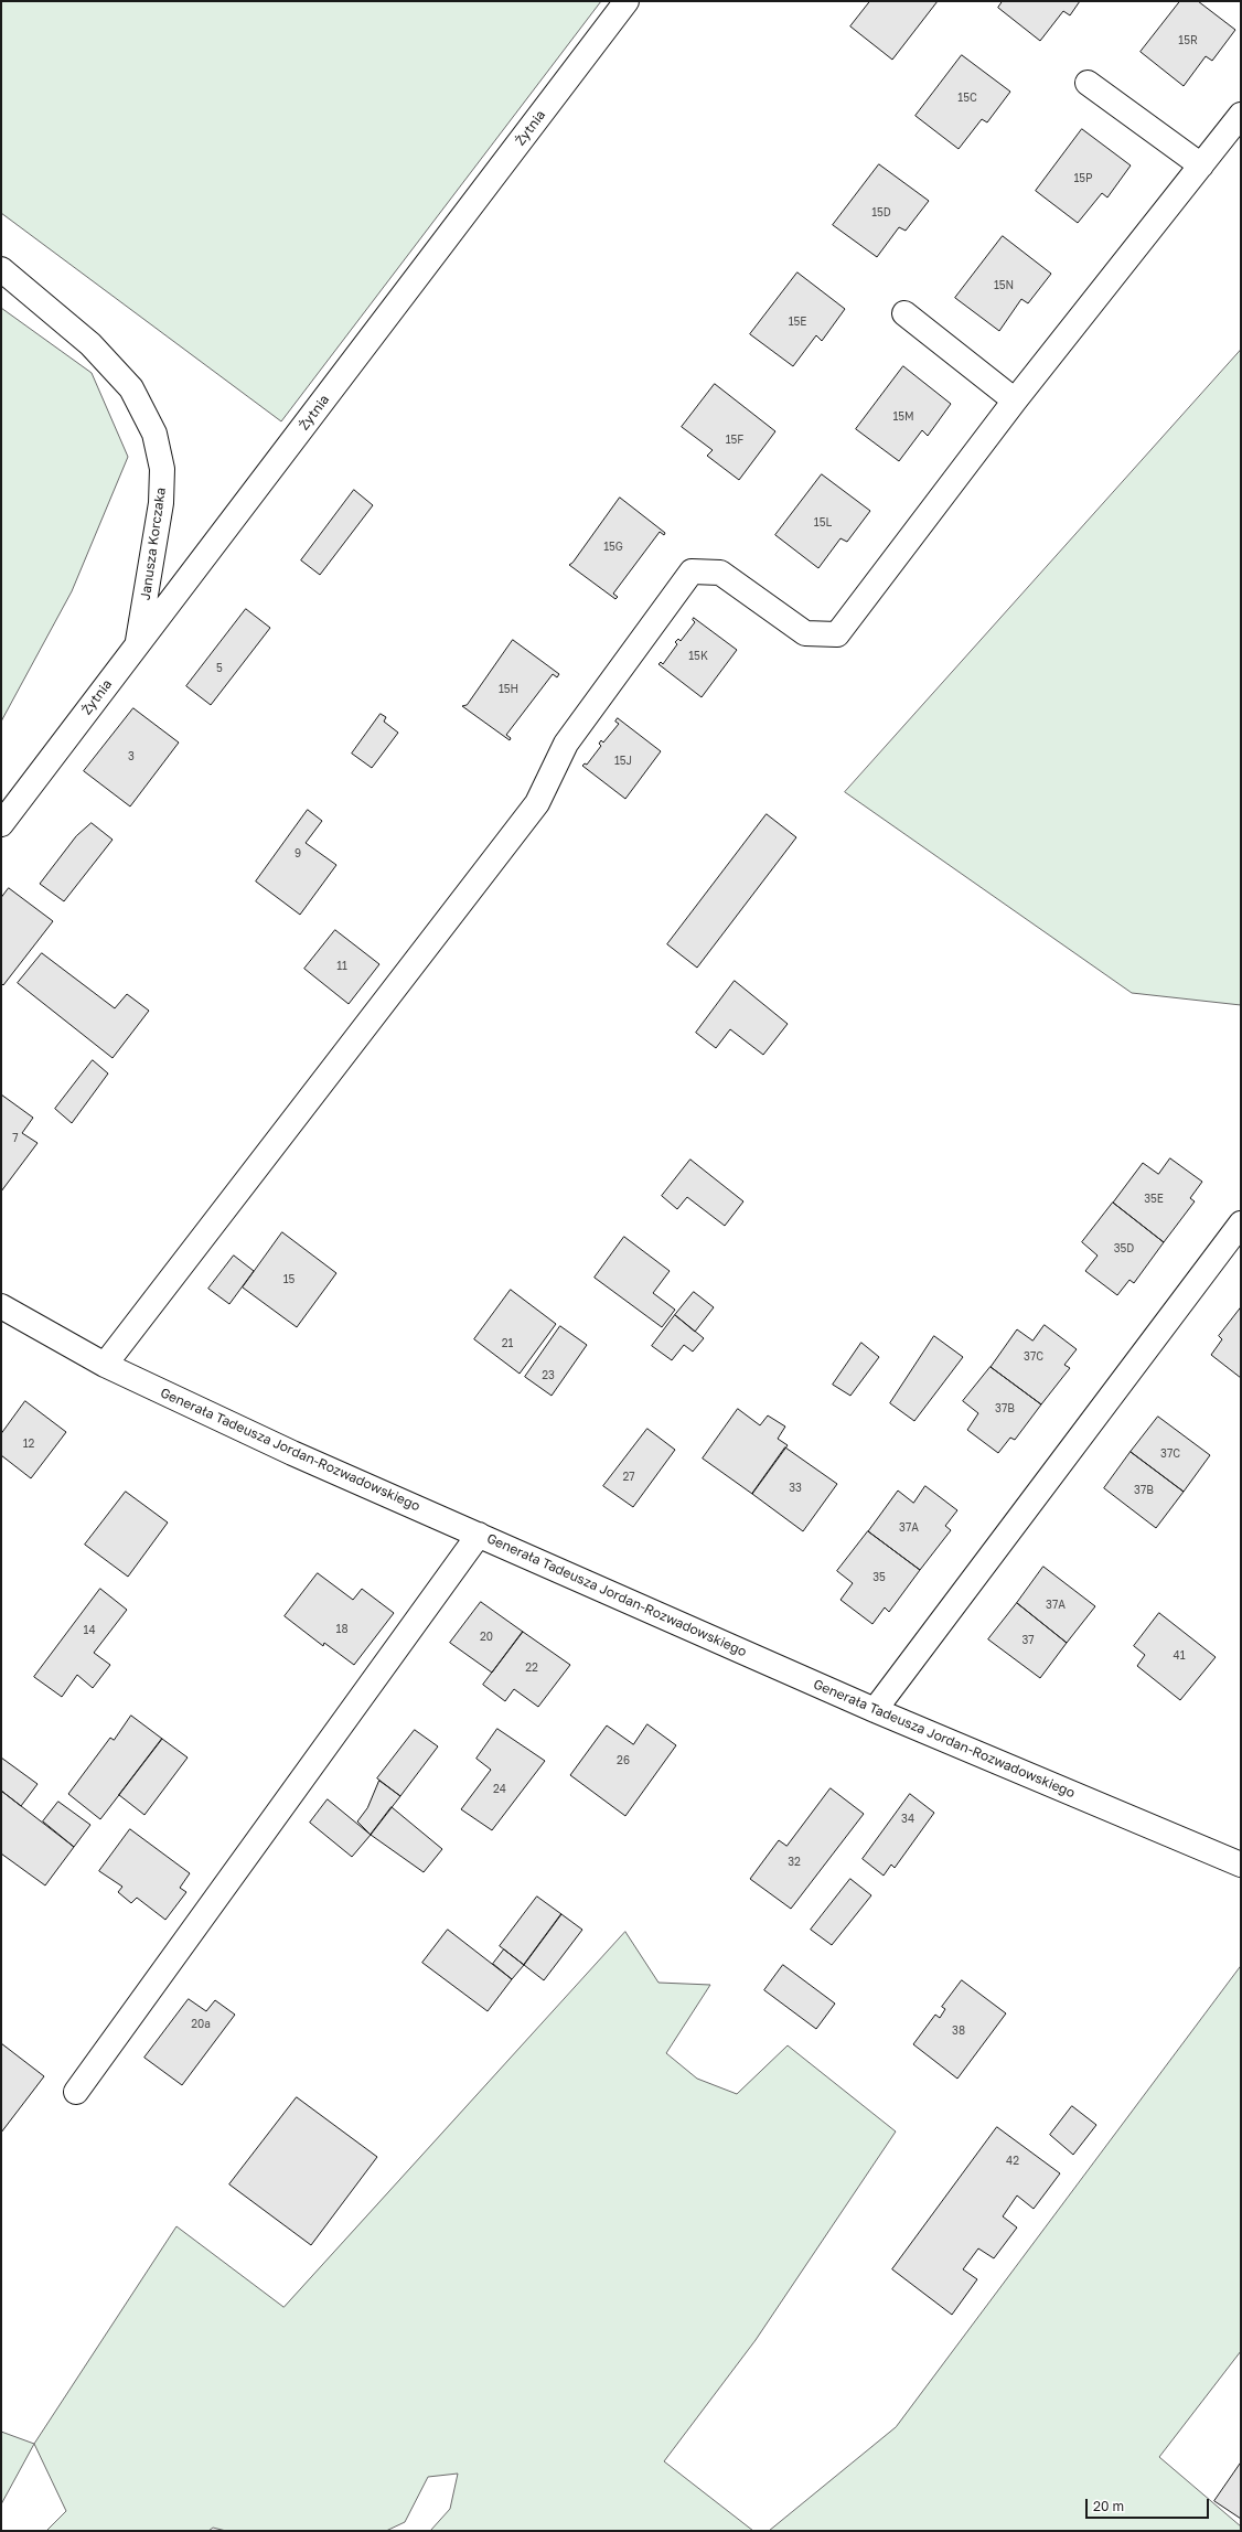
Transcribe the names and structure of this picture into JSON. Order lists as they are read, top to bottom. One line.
{"streets":{"street":["Żytnia","Janusza Korczaka","Generała Tadeusza Jordan-Rozwadowskiego"]},"crossings":[["Żytnia","Janusza Korczaka"]],"house_numbers":["15R","15C","15P","15D","15N","15E","15M","15F","15L","15G","15K","5","15H","3","15J","9","11","7","35E","35D","15","21","37C","23","37B","12","37C","27","33","37B","37A","35","37A","18","14","20","37","41","22","26","24","34","32","20a","38","42"],"scale_bar":"20 m"}
